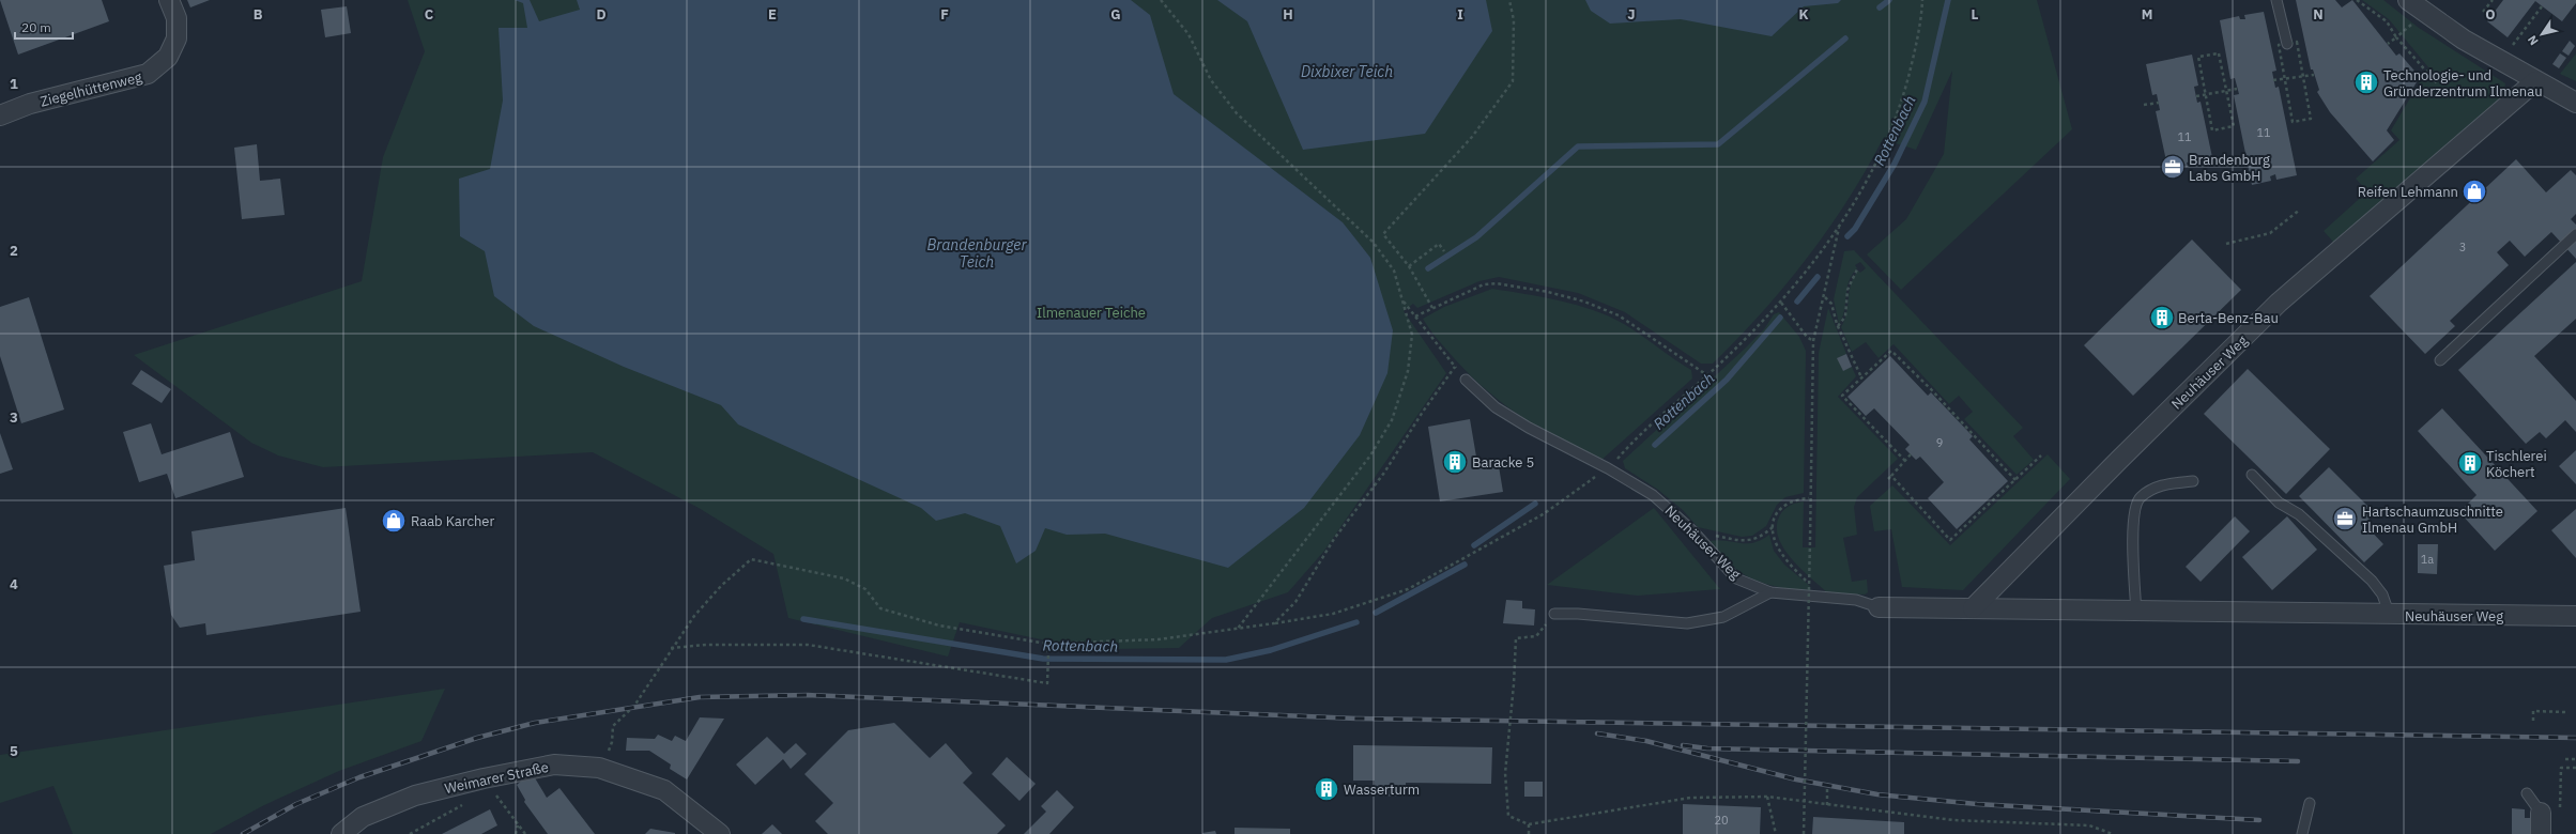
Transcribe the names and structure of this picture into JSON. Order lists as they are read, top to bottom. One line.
{"streets":{"street":["Ziegelhüttenweg","Neuhäuser Weg","Weimarer Straße"]},"water":["Dixbixer Teich","Rottenbach","Brandenburger Teich"],"parks":["Ilmenauer Teiche"],"places":{"building":["Technologie- und Gründerzentrum Ilmenau","Berta-Benz-Bau","Baracke 5","Tischlerei Köchert","Wasserturm"],"office":["Brandenburg Labs GmbH","Hartschaumzuschnitte Ilmenau GmbH"],"shop":["Reifen Lehmann","Raab Karcher"]},"house_numbers":["11","11","3","9","1a","20"],"scale_bar":"20 m","north":"bottom left","grid":{"columns":["B","C","D","E","F","G","H","I","J","K","L","M","N","O"],"rows":["1","2","3","4","5"]}}
